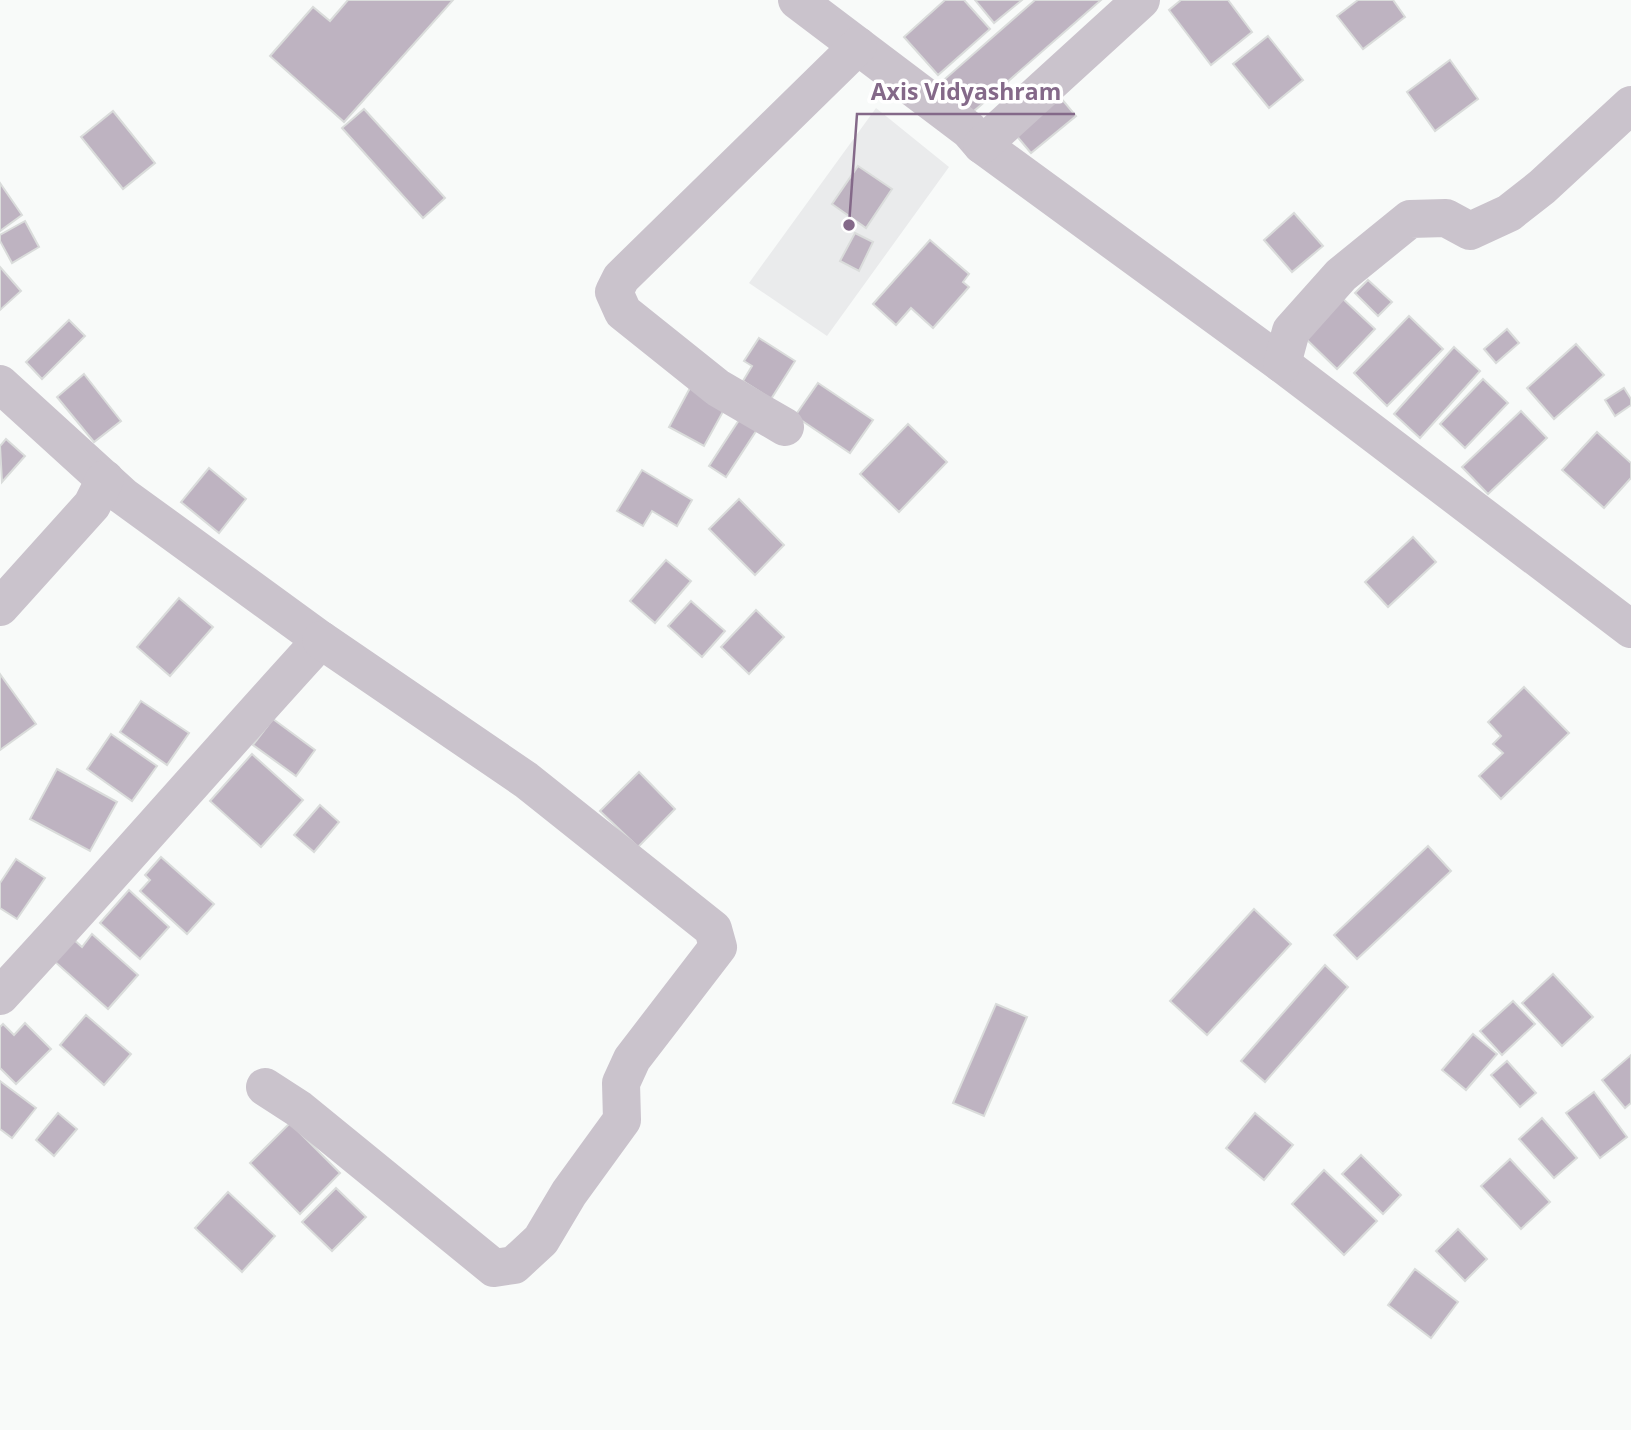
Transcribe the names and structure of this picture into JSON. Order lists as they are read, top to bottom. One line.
{"places":["Axis Vidyashram"]}
